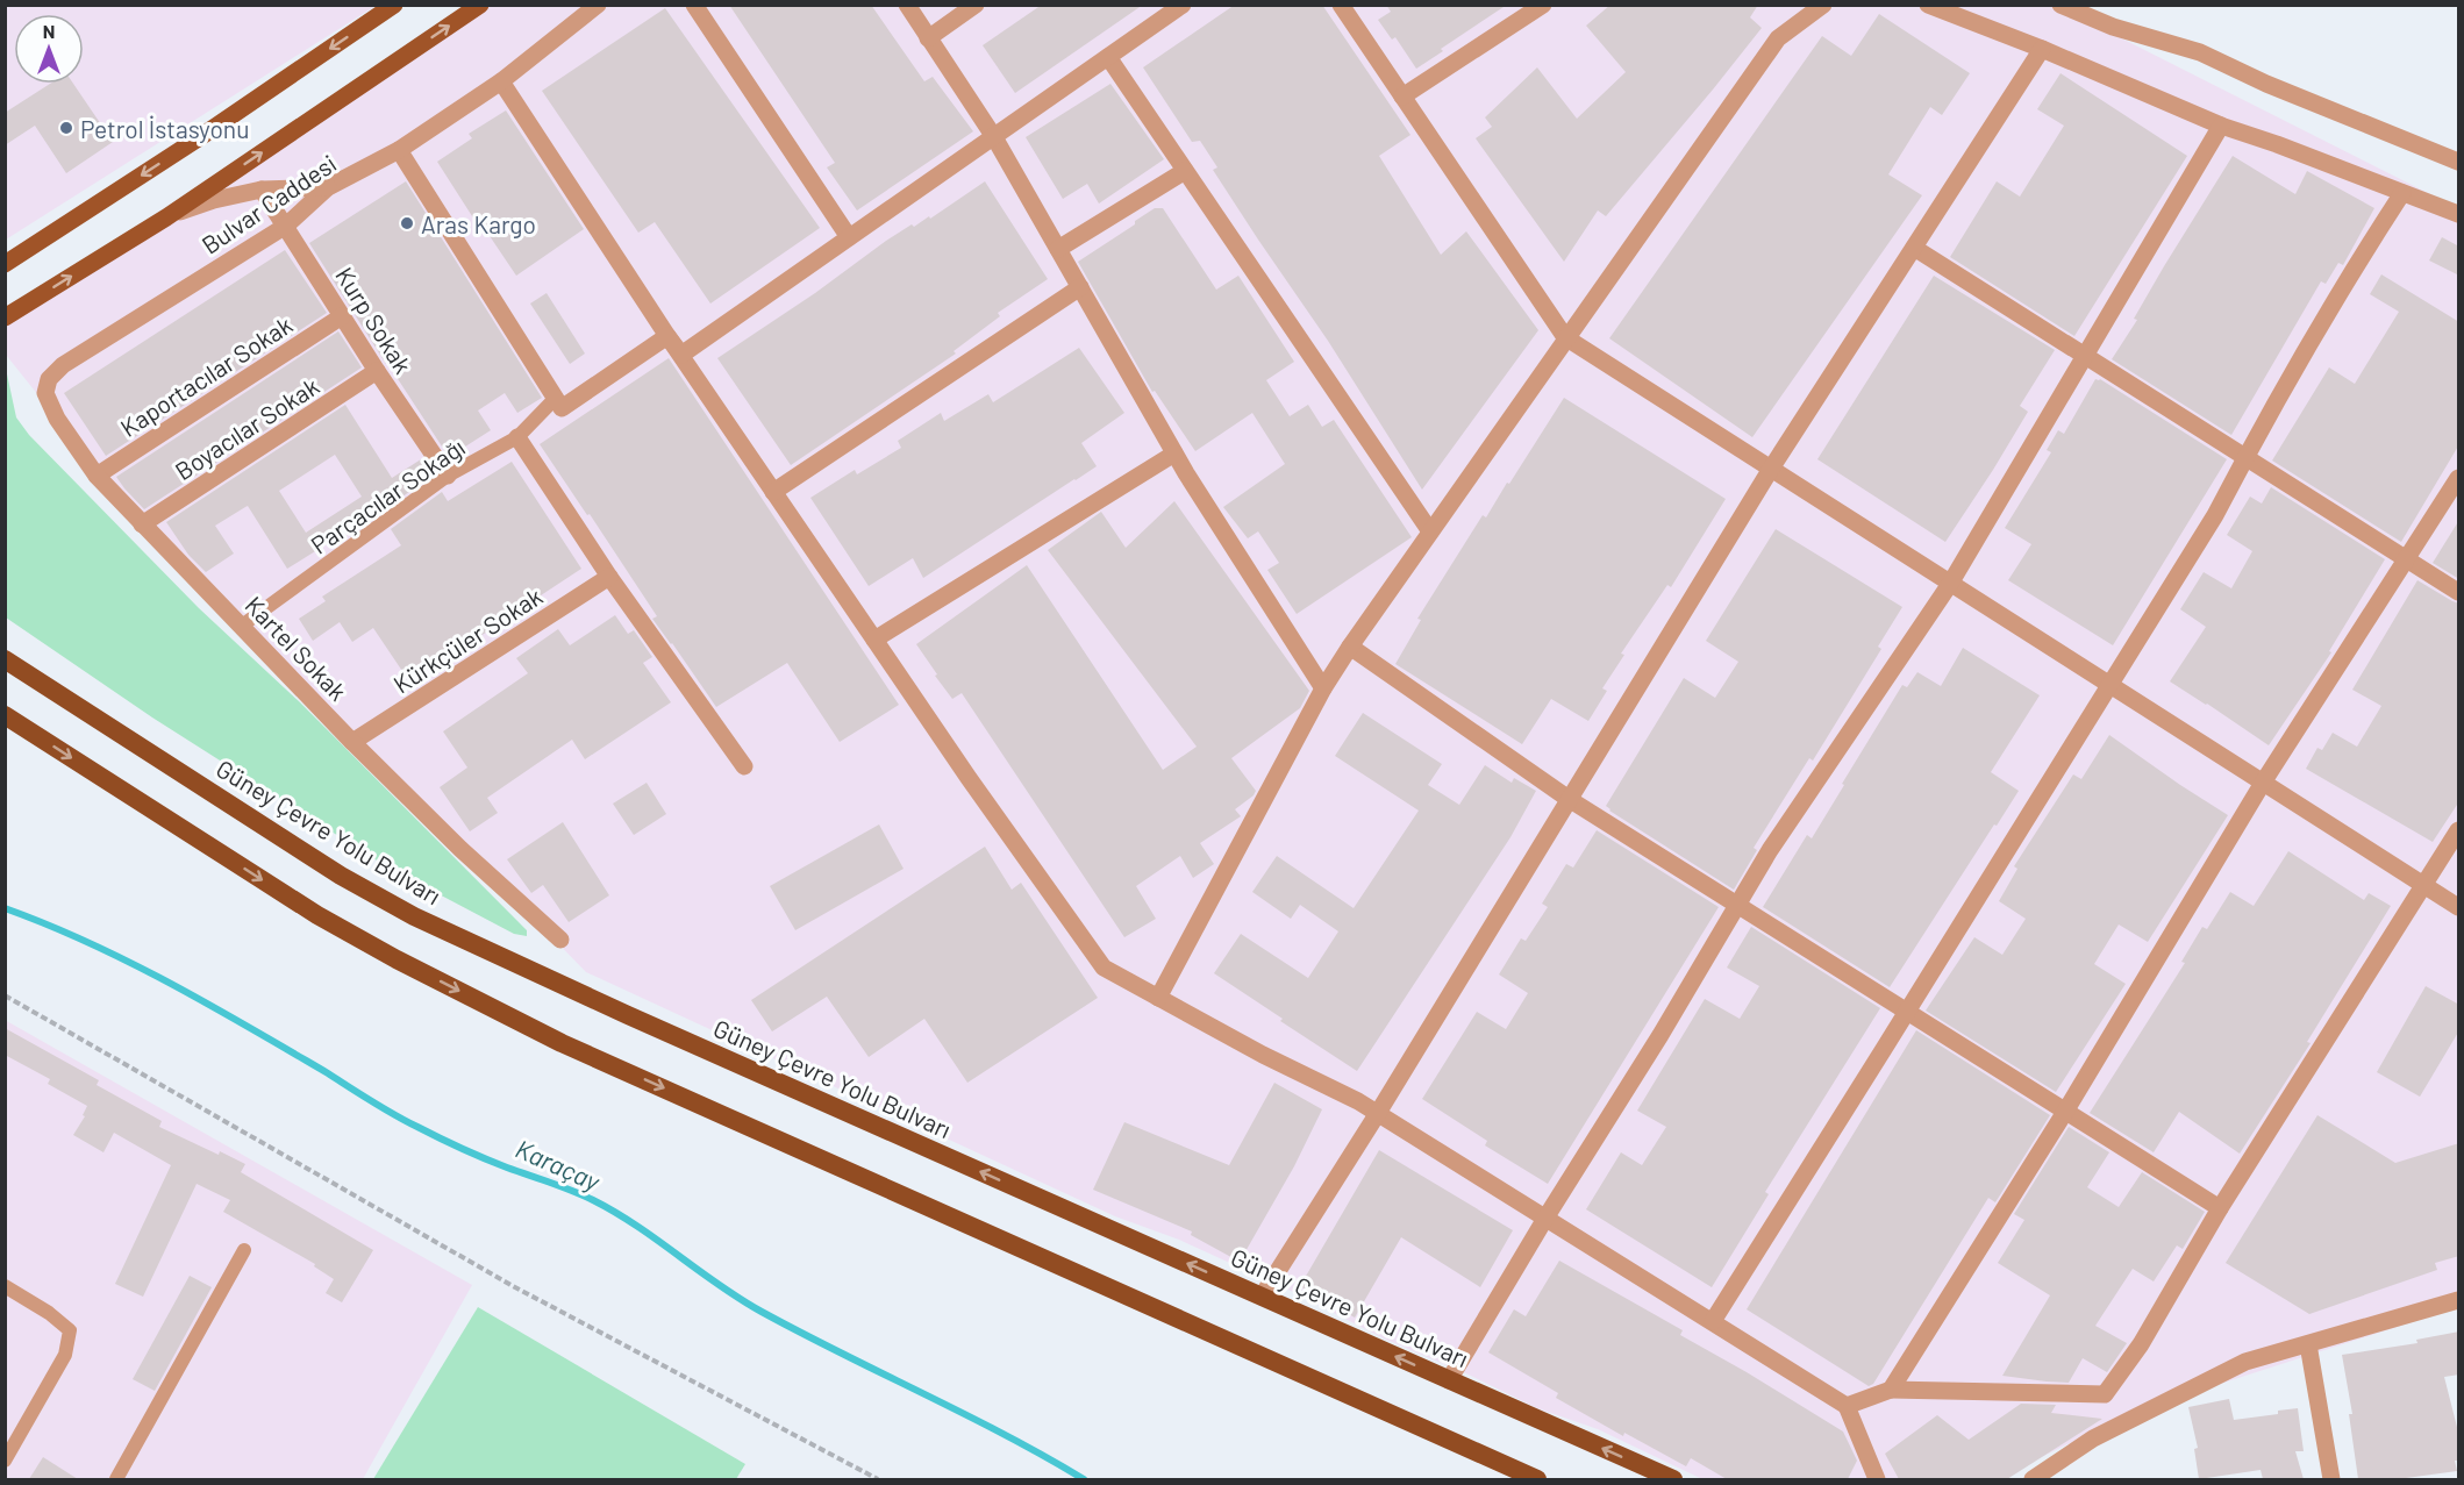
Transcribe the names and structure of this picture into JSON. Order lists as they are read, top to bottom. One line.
{"streets":{"highway":["Güney Çevre Yolu Bulvarı"],"street":["Bulvar Caddesi","Kurp Sokak","Kaportacılar Sokak","Boyacılar Sokak","Kürkçüler Sokak","Kartel Sokak"],"lane":["Parçacılar Sokağı"]},"crossings":[["Bulvar Caddesi","Kurp Sokak"],["Bulvar Caddesi","Kartel Sokak"],["Kurp Sokak","Kaportacılar Sokak"],["Kurp Sokak","Boyacılar Sokak"],["Kurp Sokak","Parçacılar Sokağı"],["Kaportacılar Sokak","Kartel Sokak"],["Boyacılar Sokak","Kartel Sokak"],["Parçacılar Sokağı","Kartel Sokak"],["Kürkçüler Sokak","Kartel Sokak"]],"water":["Karaçay"],"places":["Petrol İstasyonu","Aras Kargo"],"north":"top"}
